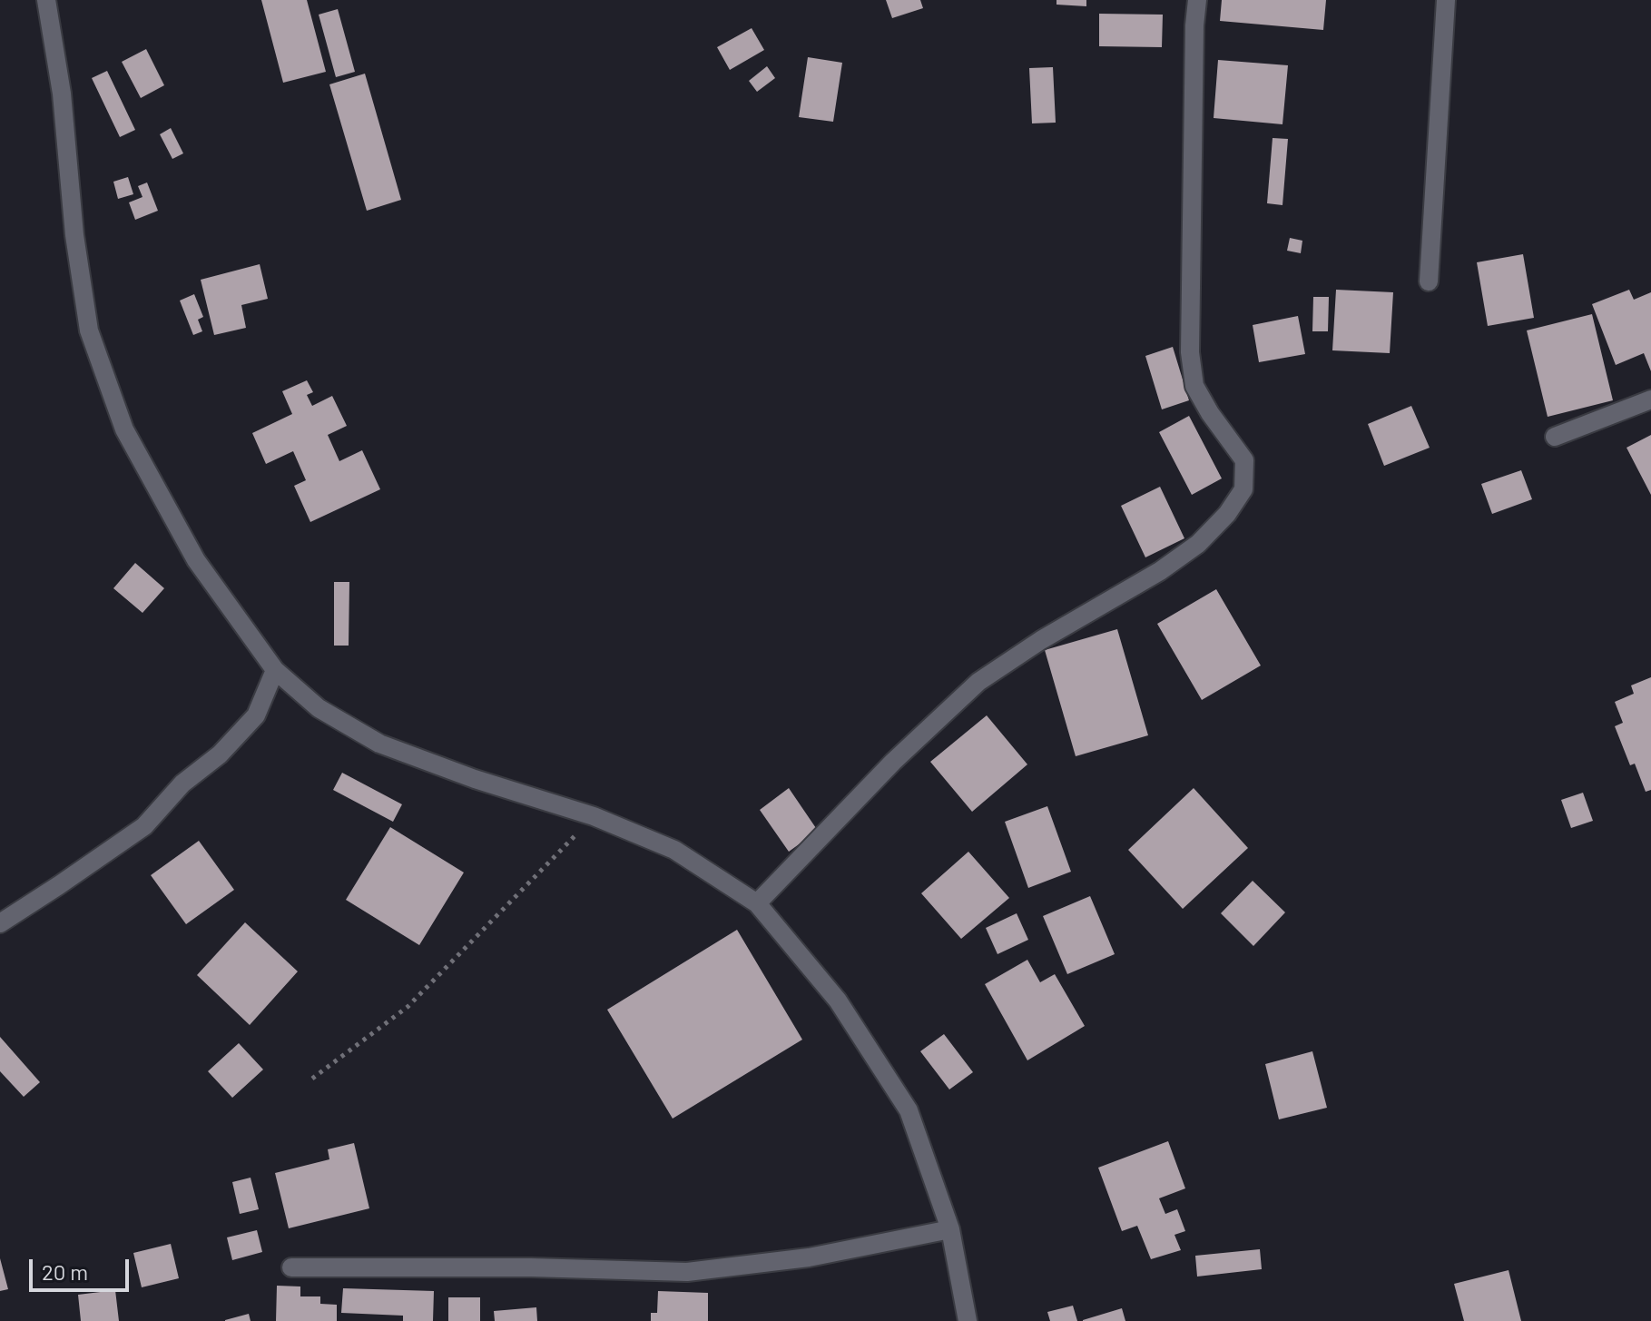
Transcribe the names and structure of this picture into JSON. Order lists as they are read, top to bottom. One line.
{"scale_bar":"20 m"}
